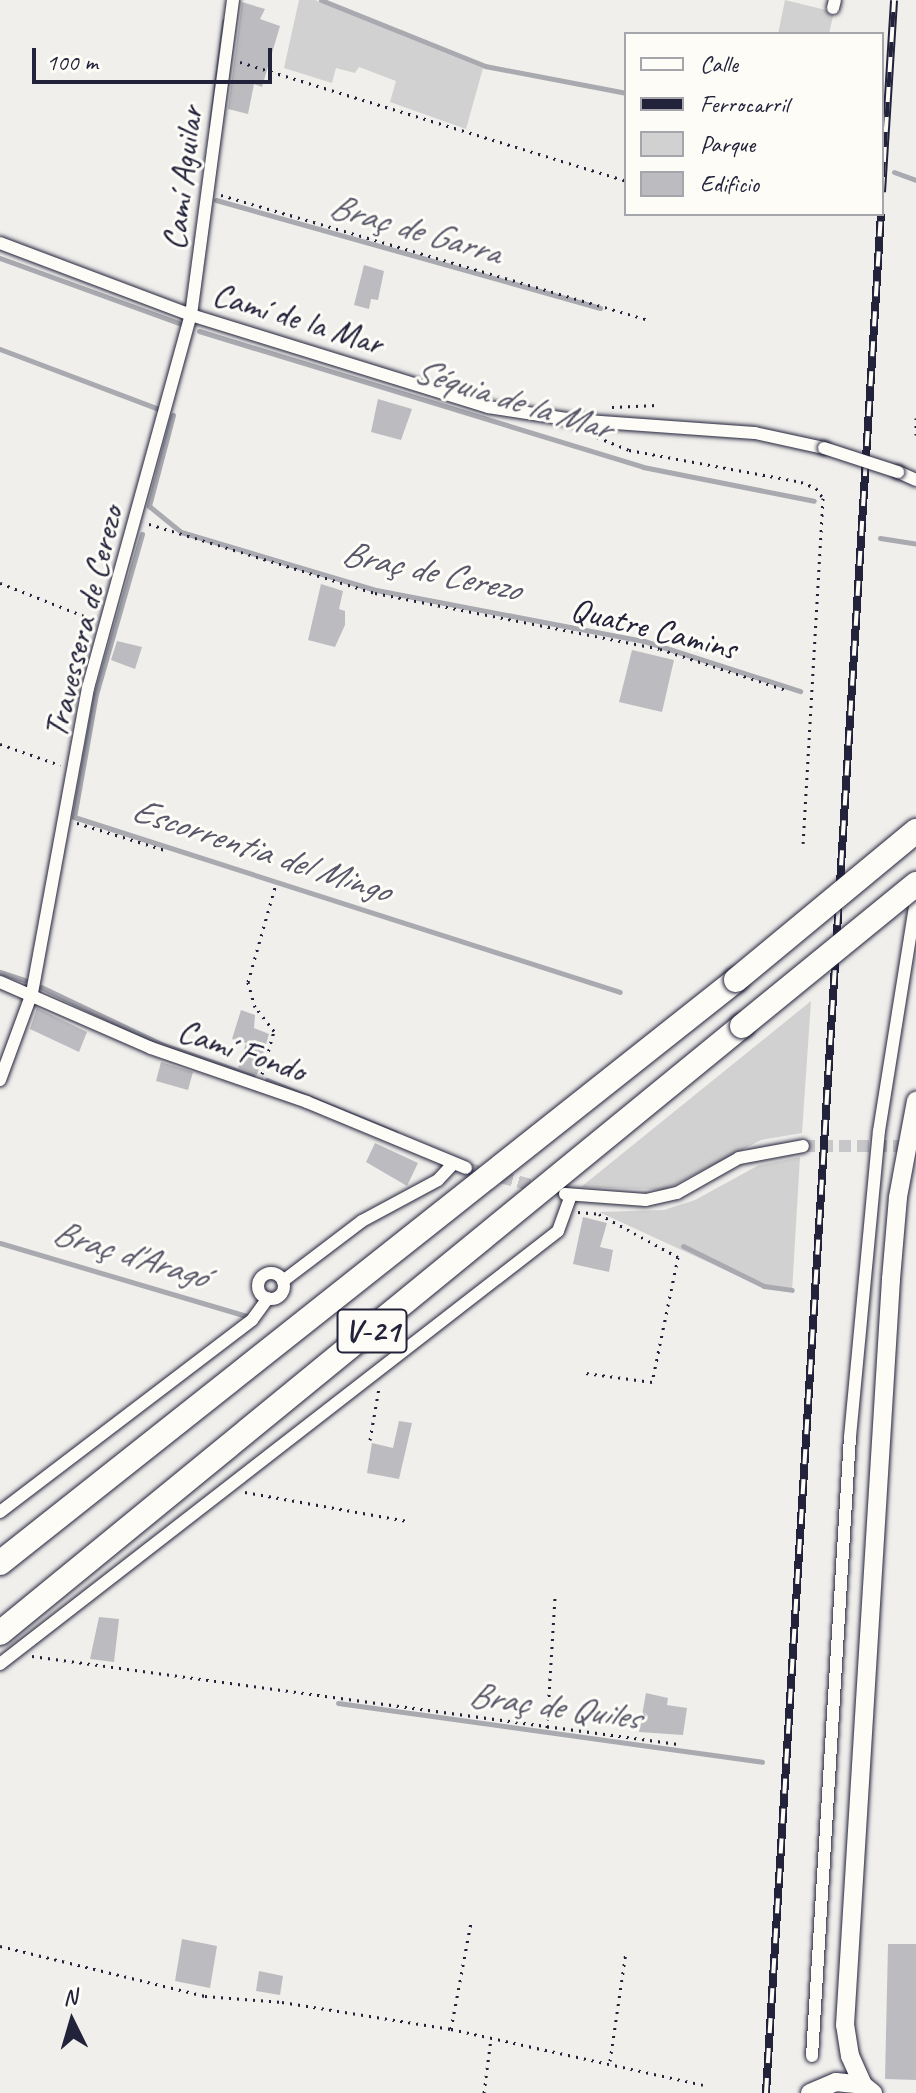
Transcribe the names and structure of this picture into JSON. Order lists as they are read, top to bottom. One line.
{"streets":{"highway":["V-21"],"street":["Camí Aguilar","Camí de la Mar","Travessera de Cerezo","Camí Fondo"],"path":["Quatre Camins"]},"crossings":[["Camí Aguilar","Camí de la Mar"],["Camí Aguilar","Travessera de Cerezo"],["Camí de la Mar","Travessera de Cerezo"],["Travessera de Cerezo","Quatre Camins"],["Travessera de Cerezo","Camí Fondo"]],"water":["Braç de Garra","Séquia de la Mar","Braç de Cerezo","Escorrentia del Mingo","Braç d'Aragó","Braç de Quiles"],"legend":["Calle","Ferrocarril","Parque","Edificio"],"scale_bar":"100 m","north":"top"}
